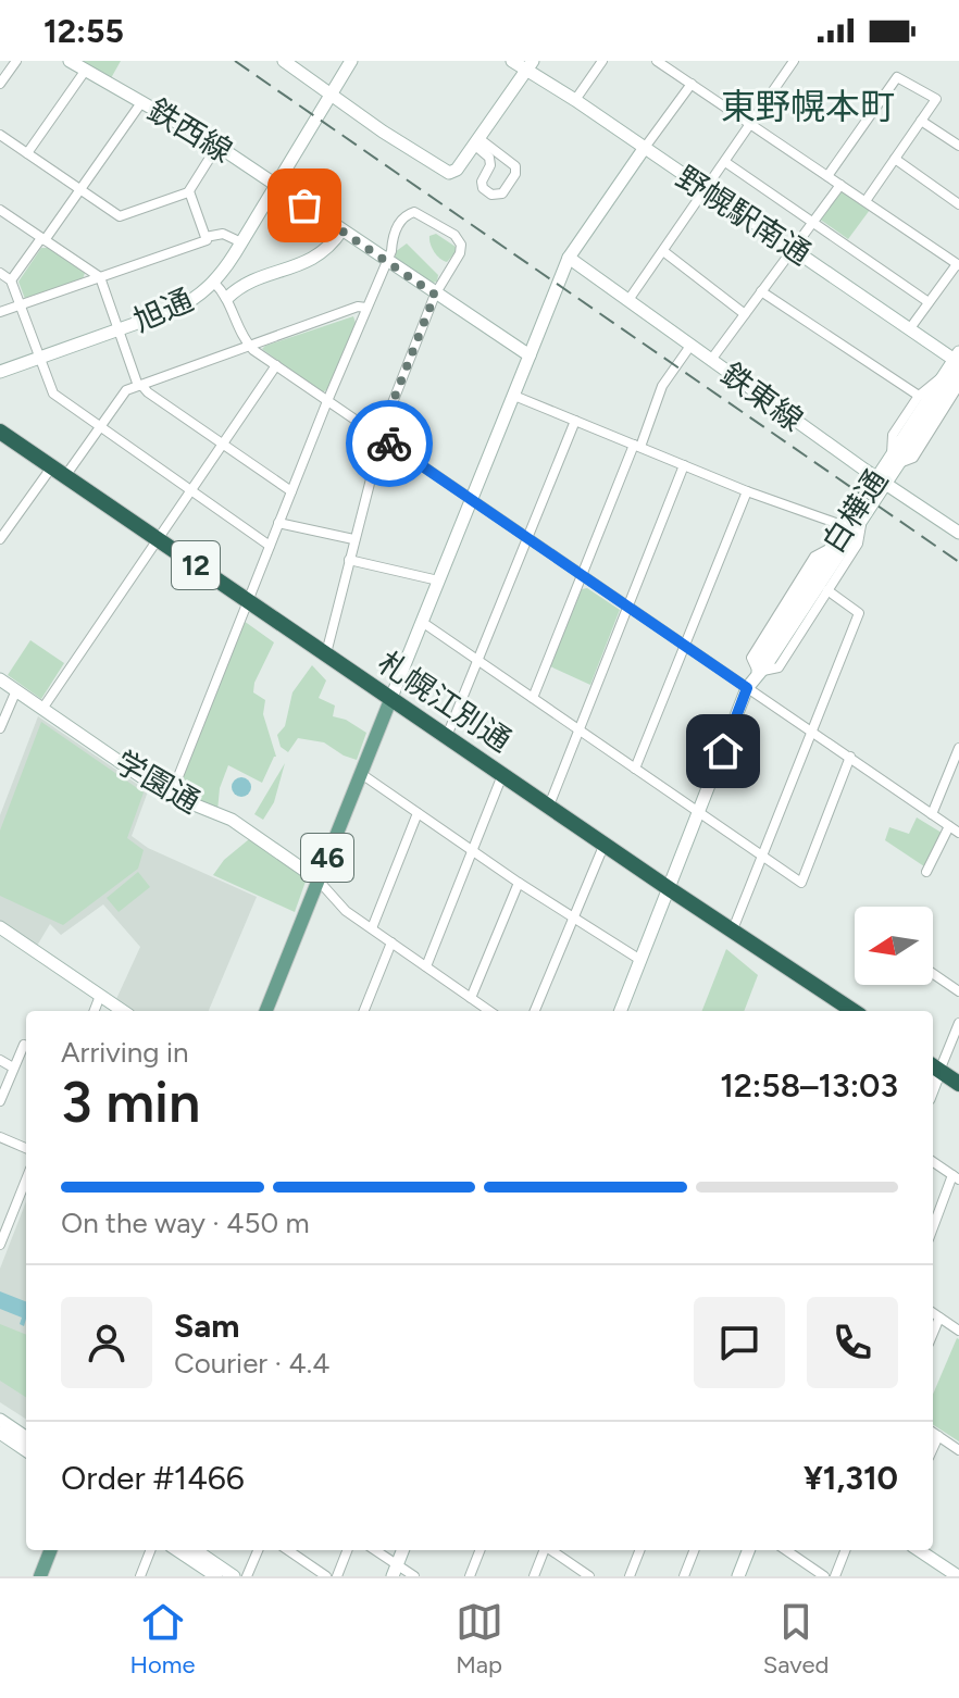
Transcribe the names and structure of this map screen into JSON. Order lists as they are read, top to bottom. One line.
{"streets":{"highway":["12","札幌江別通"],"main road":["46"],"street":["鉄西線","野幌駅南通","旭通","鉄東線","白樺通","学園通"]},"crossings":[["鉄西線","旭通"],["野幌駅南通","白樺通"],["鉄東線","白樺通"],["白樺通","札幌江別通"],["札幌江別通","46"],["学園通","46"]],"districts":["東野幌本町"],"north":"left","page":{"status":"12:55","heading":["3 min","Arriving in","12:58–13:03"],"panel":["Sam","Courier · 4.4","Order #1466","¥1,310"],"bar":"On the way · 450 m","tabs":["Home","Map","Saved"]}}
